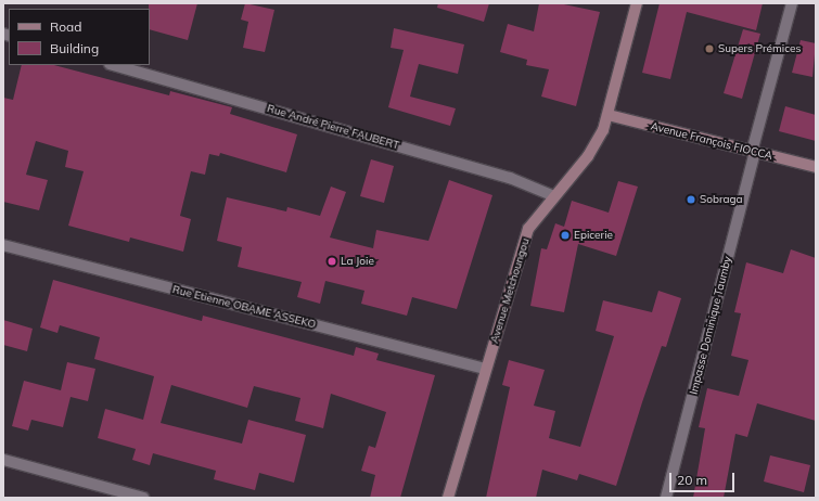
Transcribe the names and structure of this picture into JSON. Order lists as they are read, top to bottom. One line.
{"streets":{"main road":["Avenue François FIOCCA","Avenue Metchoungou"],"street":["Rue André Pierre FAUBERT","Rue Etienne OBAME ASSEKO","Impasse Dominique Taumby"]},"crossings":[["Rue André Pierre FAUBERT","Avenue Metchoungou"],["Avenue François FIOCCA","Avenue Metchoungou"],["Avenue François FIOCCA","Impasse Dominique Taumby"],["Avenue Metchoungou","Rue Etienne OBAME ASSEKO"]],"places":["Supers Prémices","Sobraga","Epicerie","La Joie"],"legend":["Road","Building"],"scale_bar":"20 m"}
